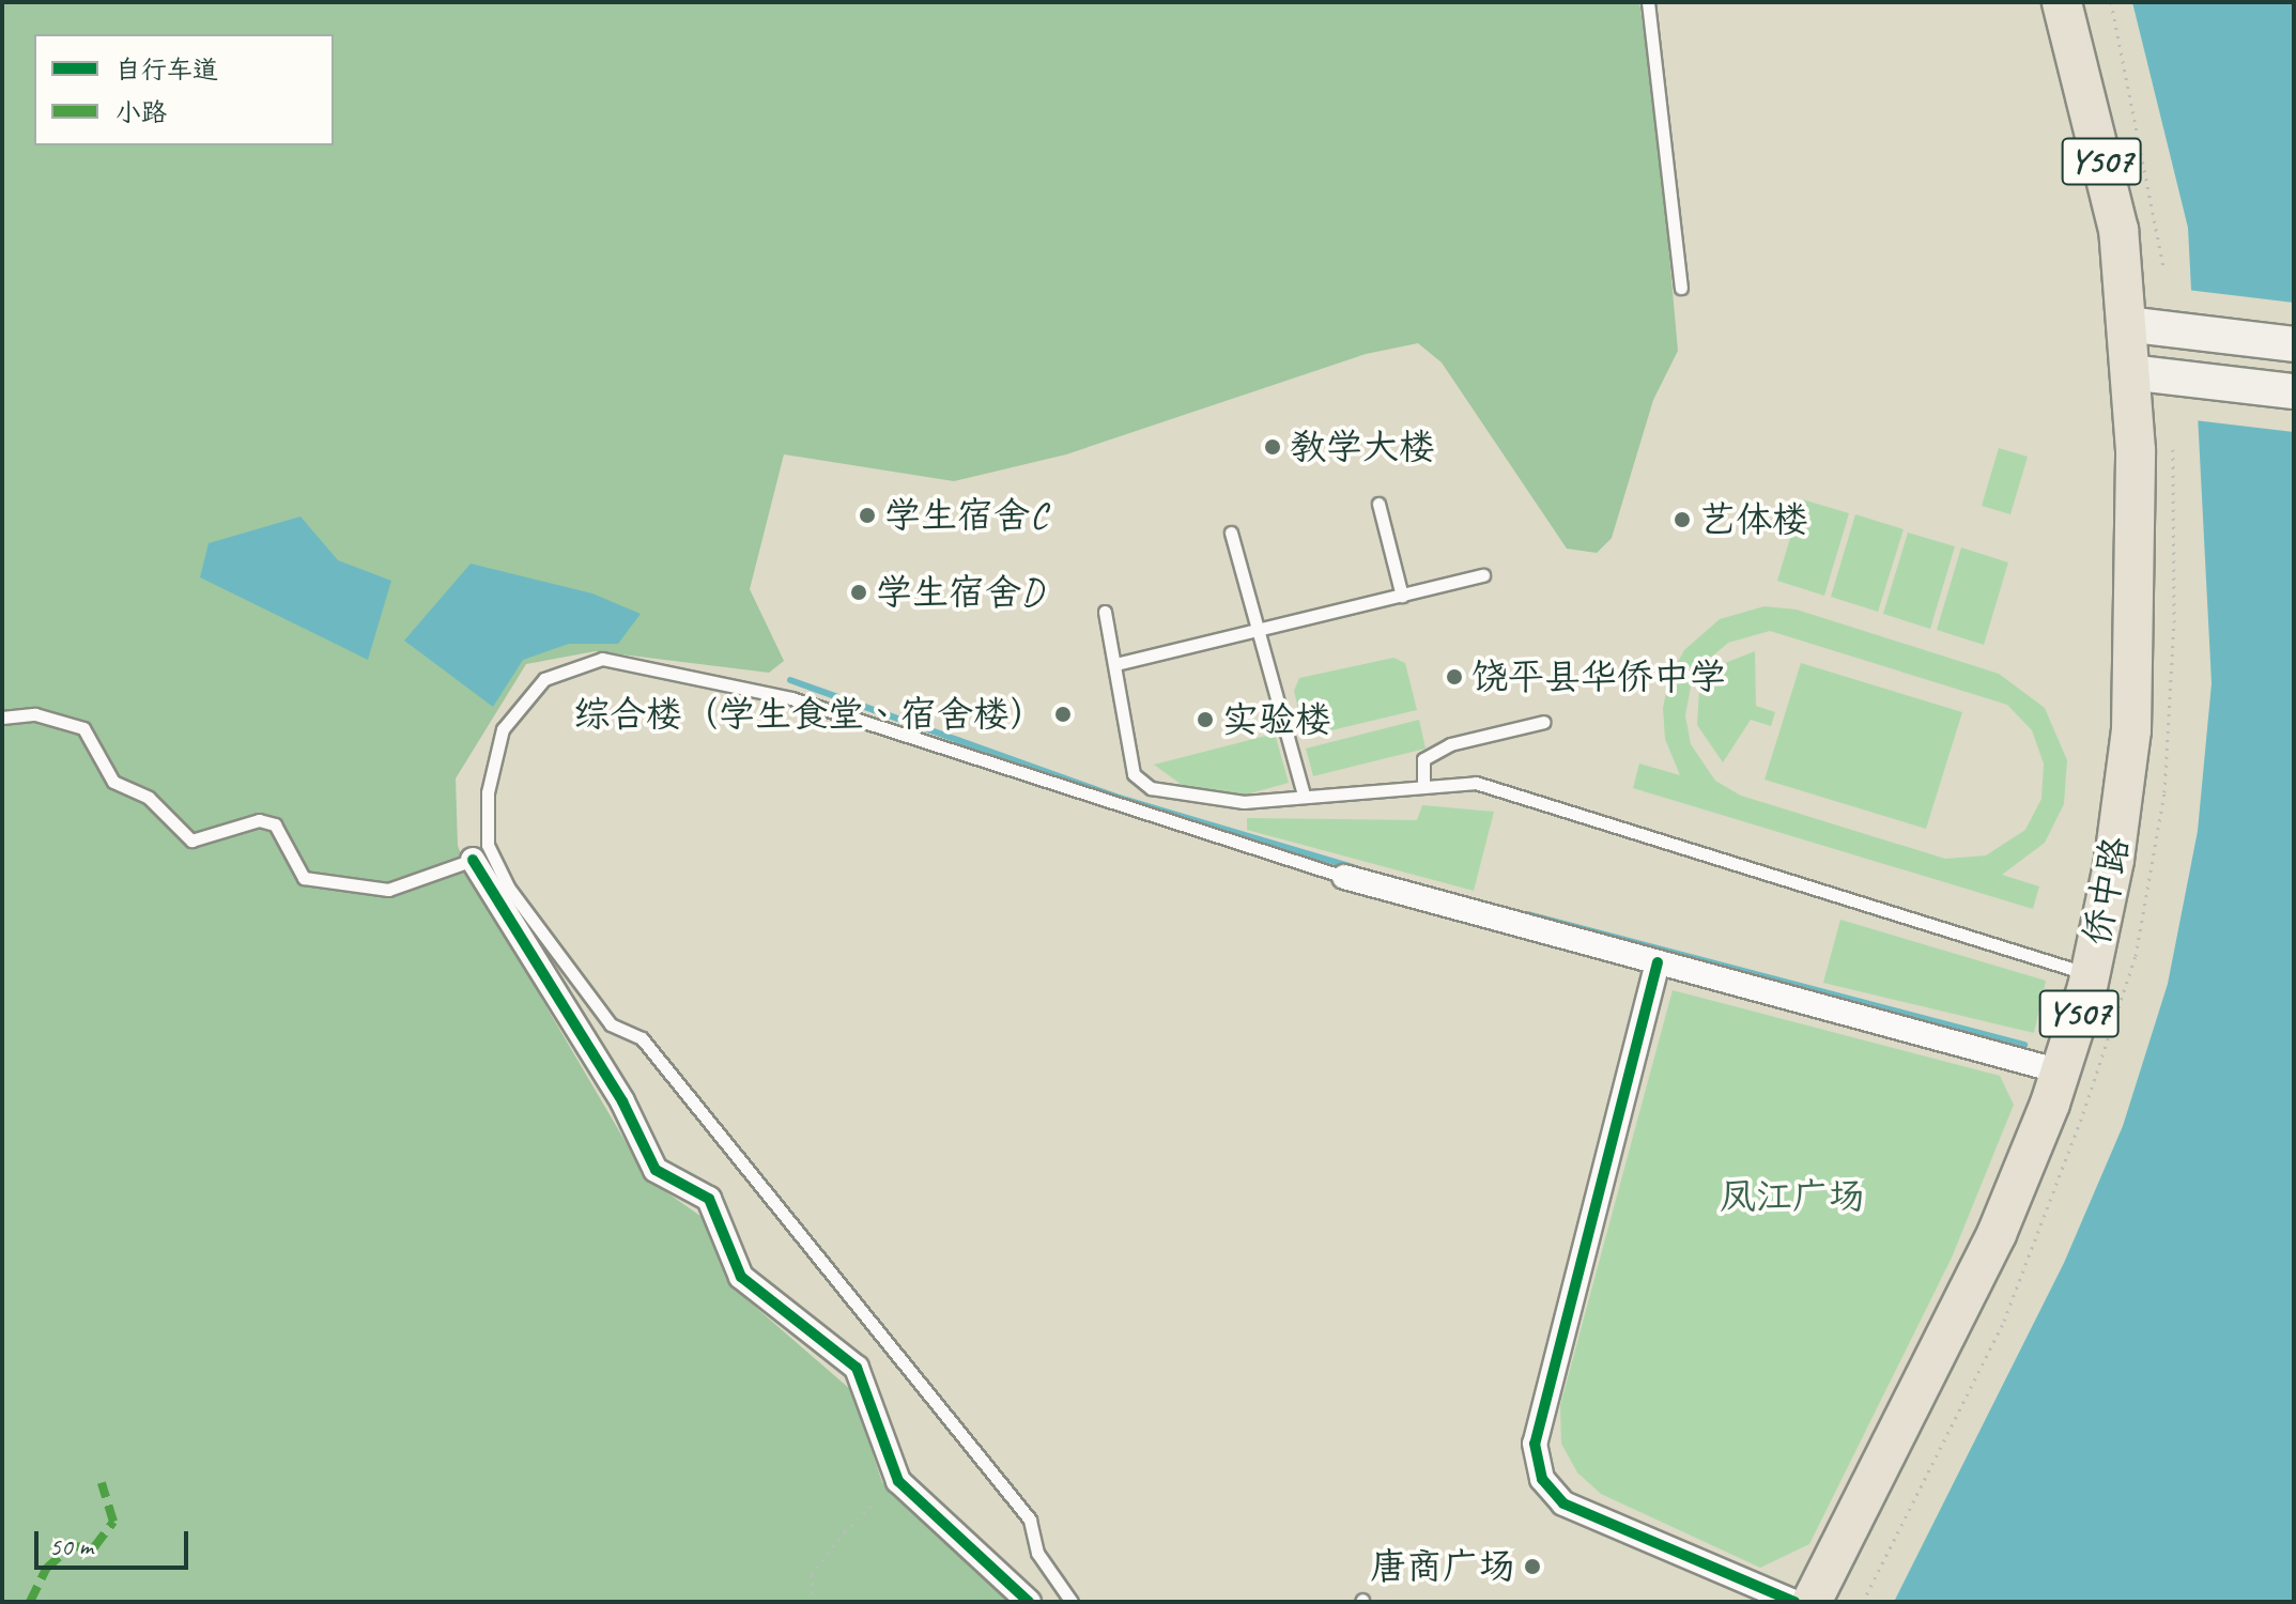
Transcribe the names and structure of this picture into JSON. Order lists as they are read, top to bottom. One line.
{"streets":{"main road":["Y507","侨中路"]},"crossings":[["Y507","侨中路"]],"parks":["凤江广场"],"places":["教学大楼","学生宿舍C","艺体楼","学生宿舍D","饶平县华侨中学","综合楼（学生食堂、宿舍楼）","实验楼","唐商广场"],"legend":["自行车道","小路"],"scale_bar":"50 m"}
